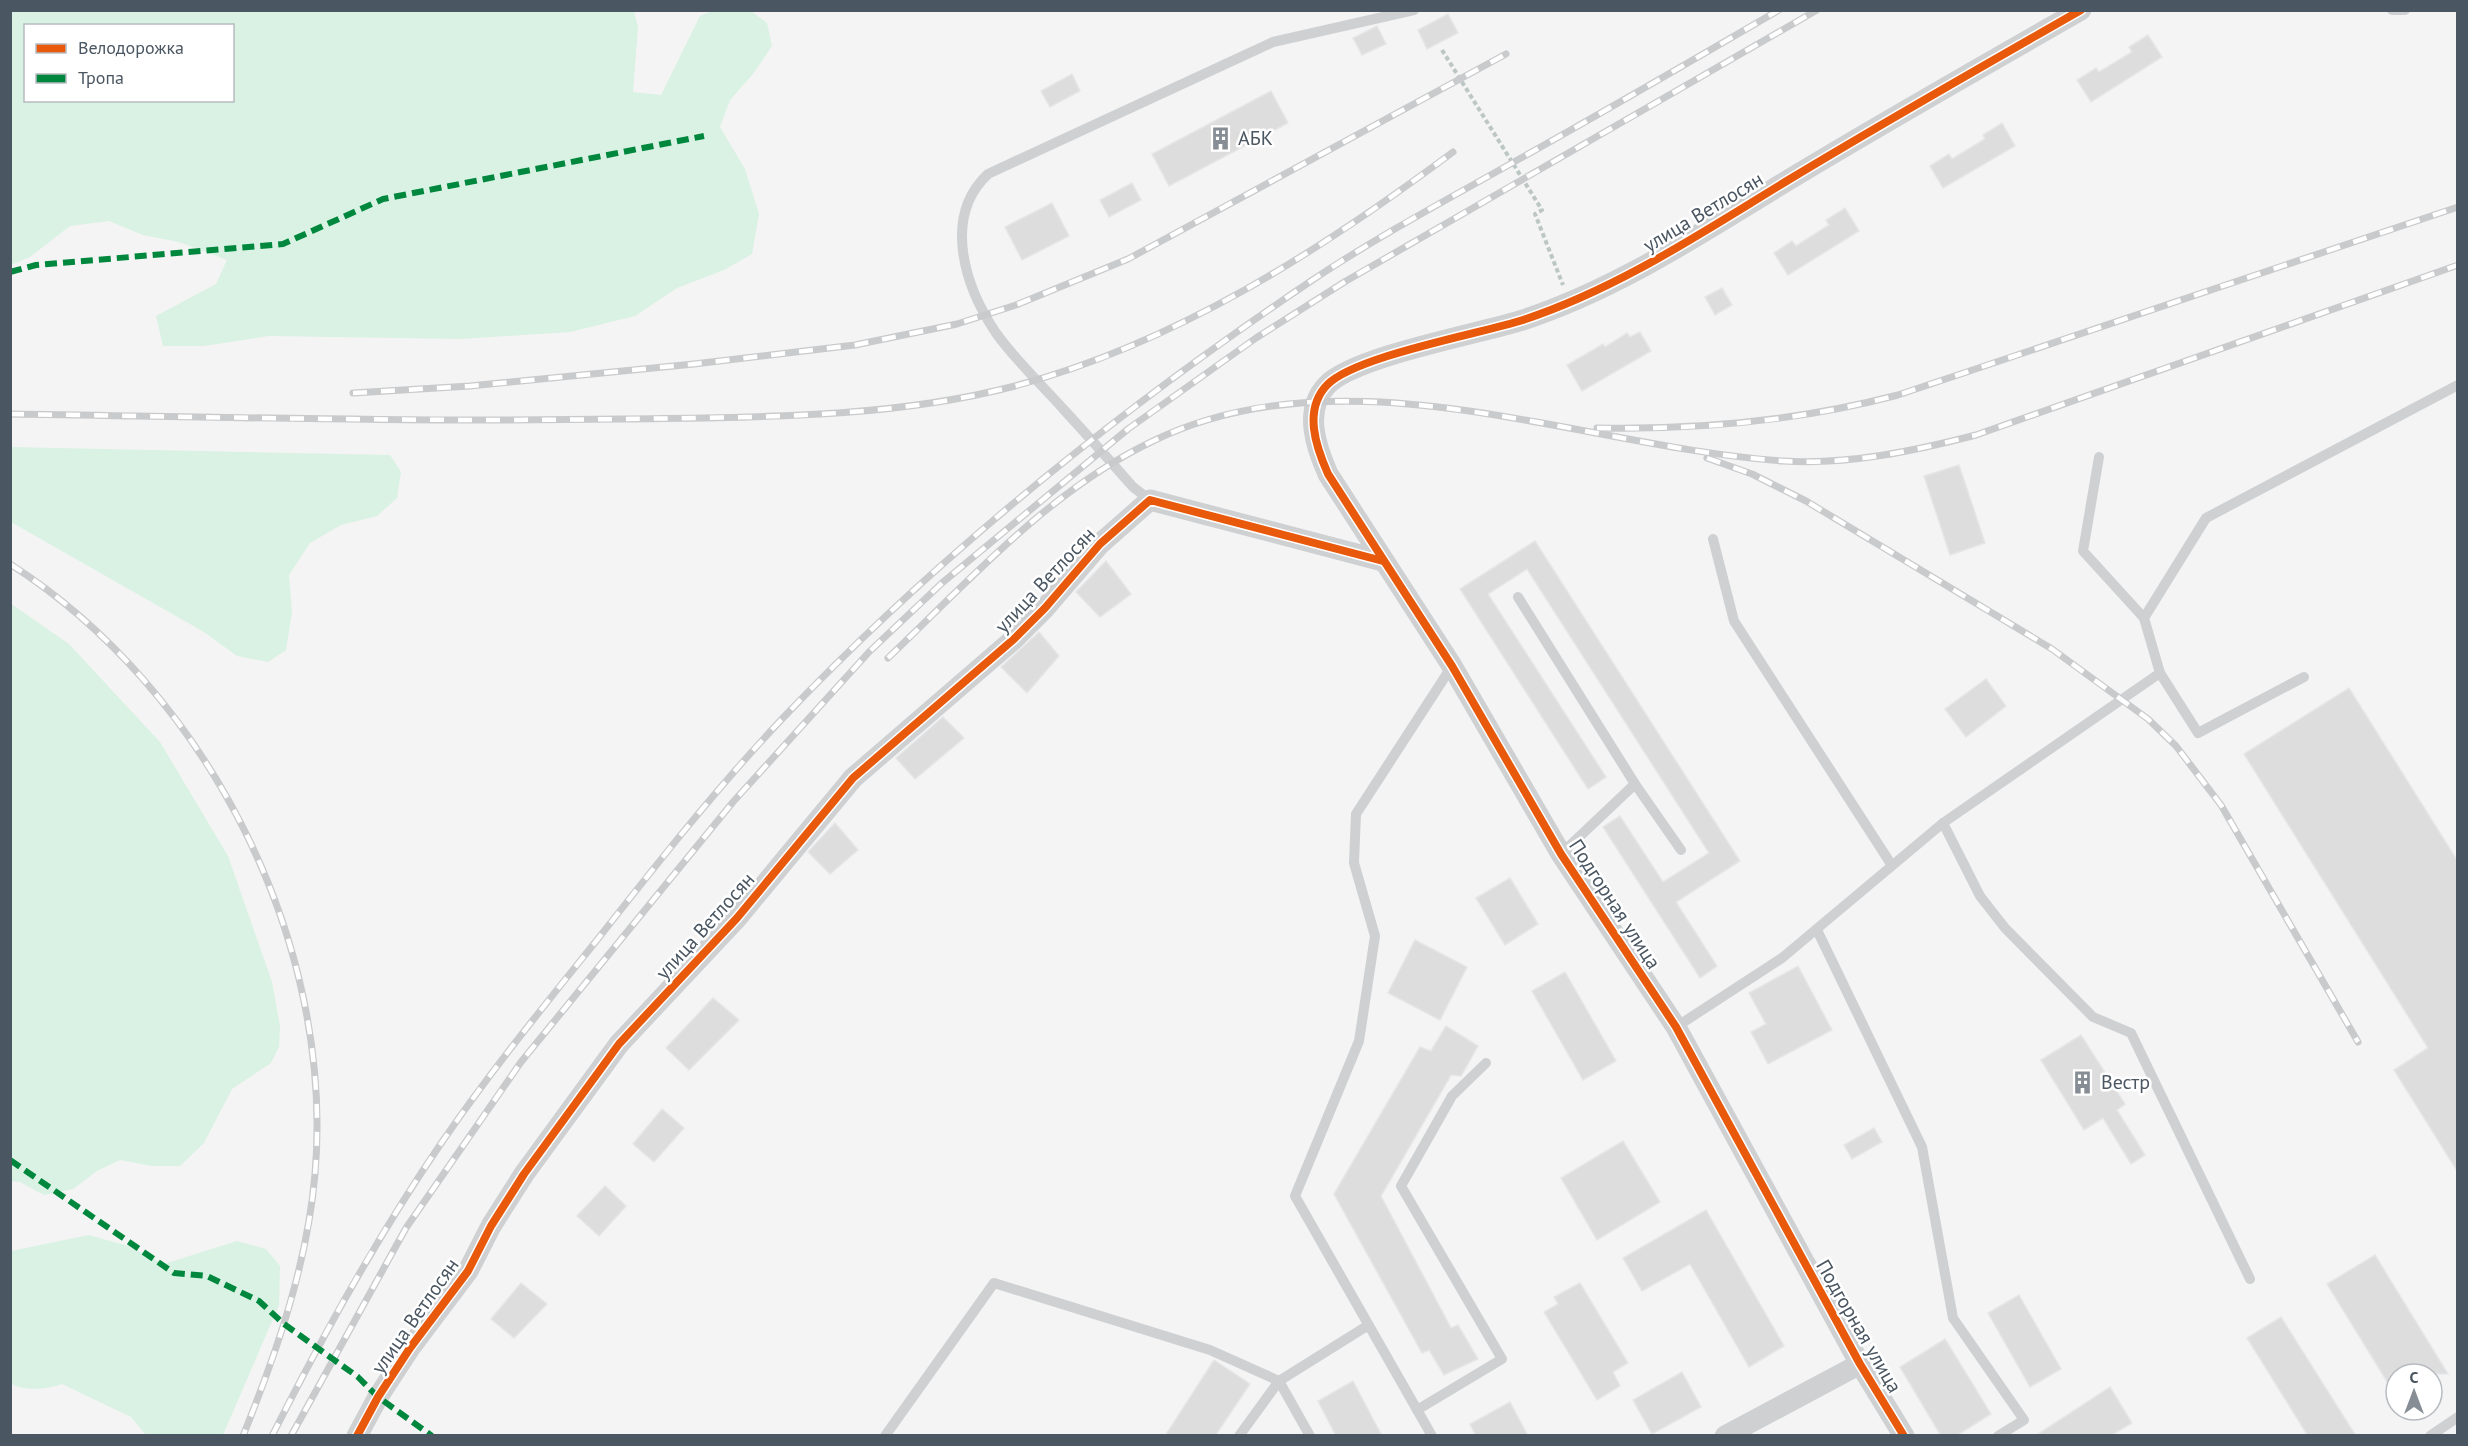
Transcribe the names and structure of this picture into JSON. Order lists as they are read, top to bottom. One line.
{"streets":{"street":["улица Ветлосян","Подгорная улица"]},"crossings":[["улица Ветлосян","Подгорная улица"]],"places":{"building":["АБК","Вестр"]},"legend":["Велодорожка","Тропа"],"north":"top"}
